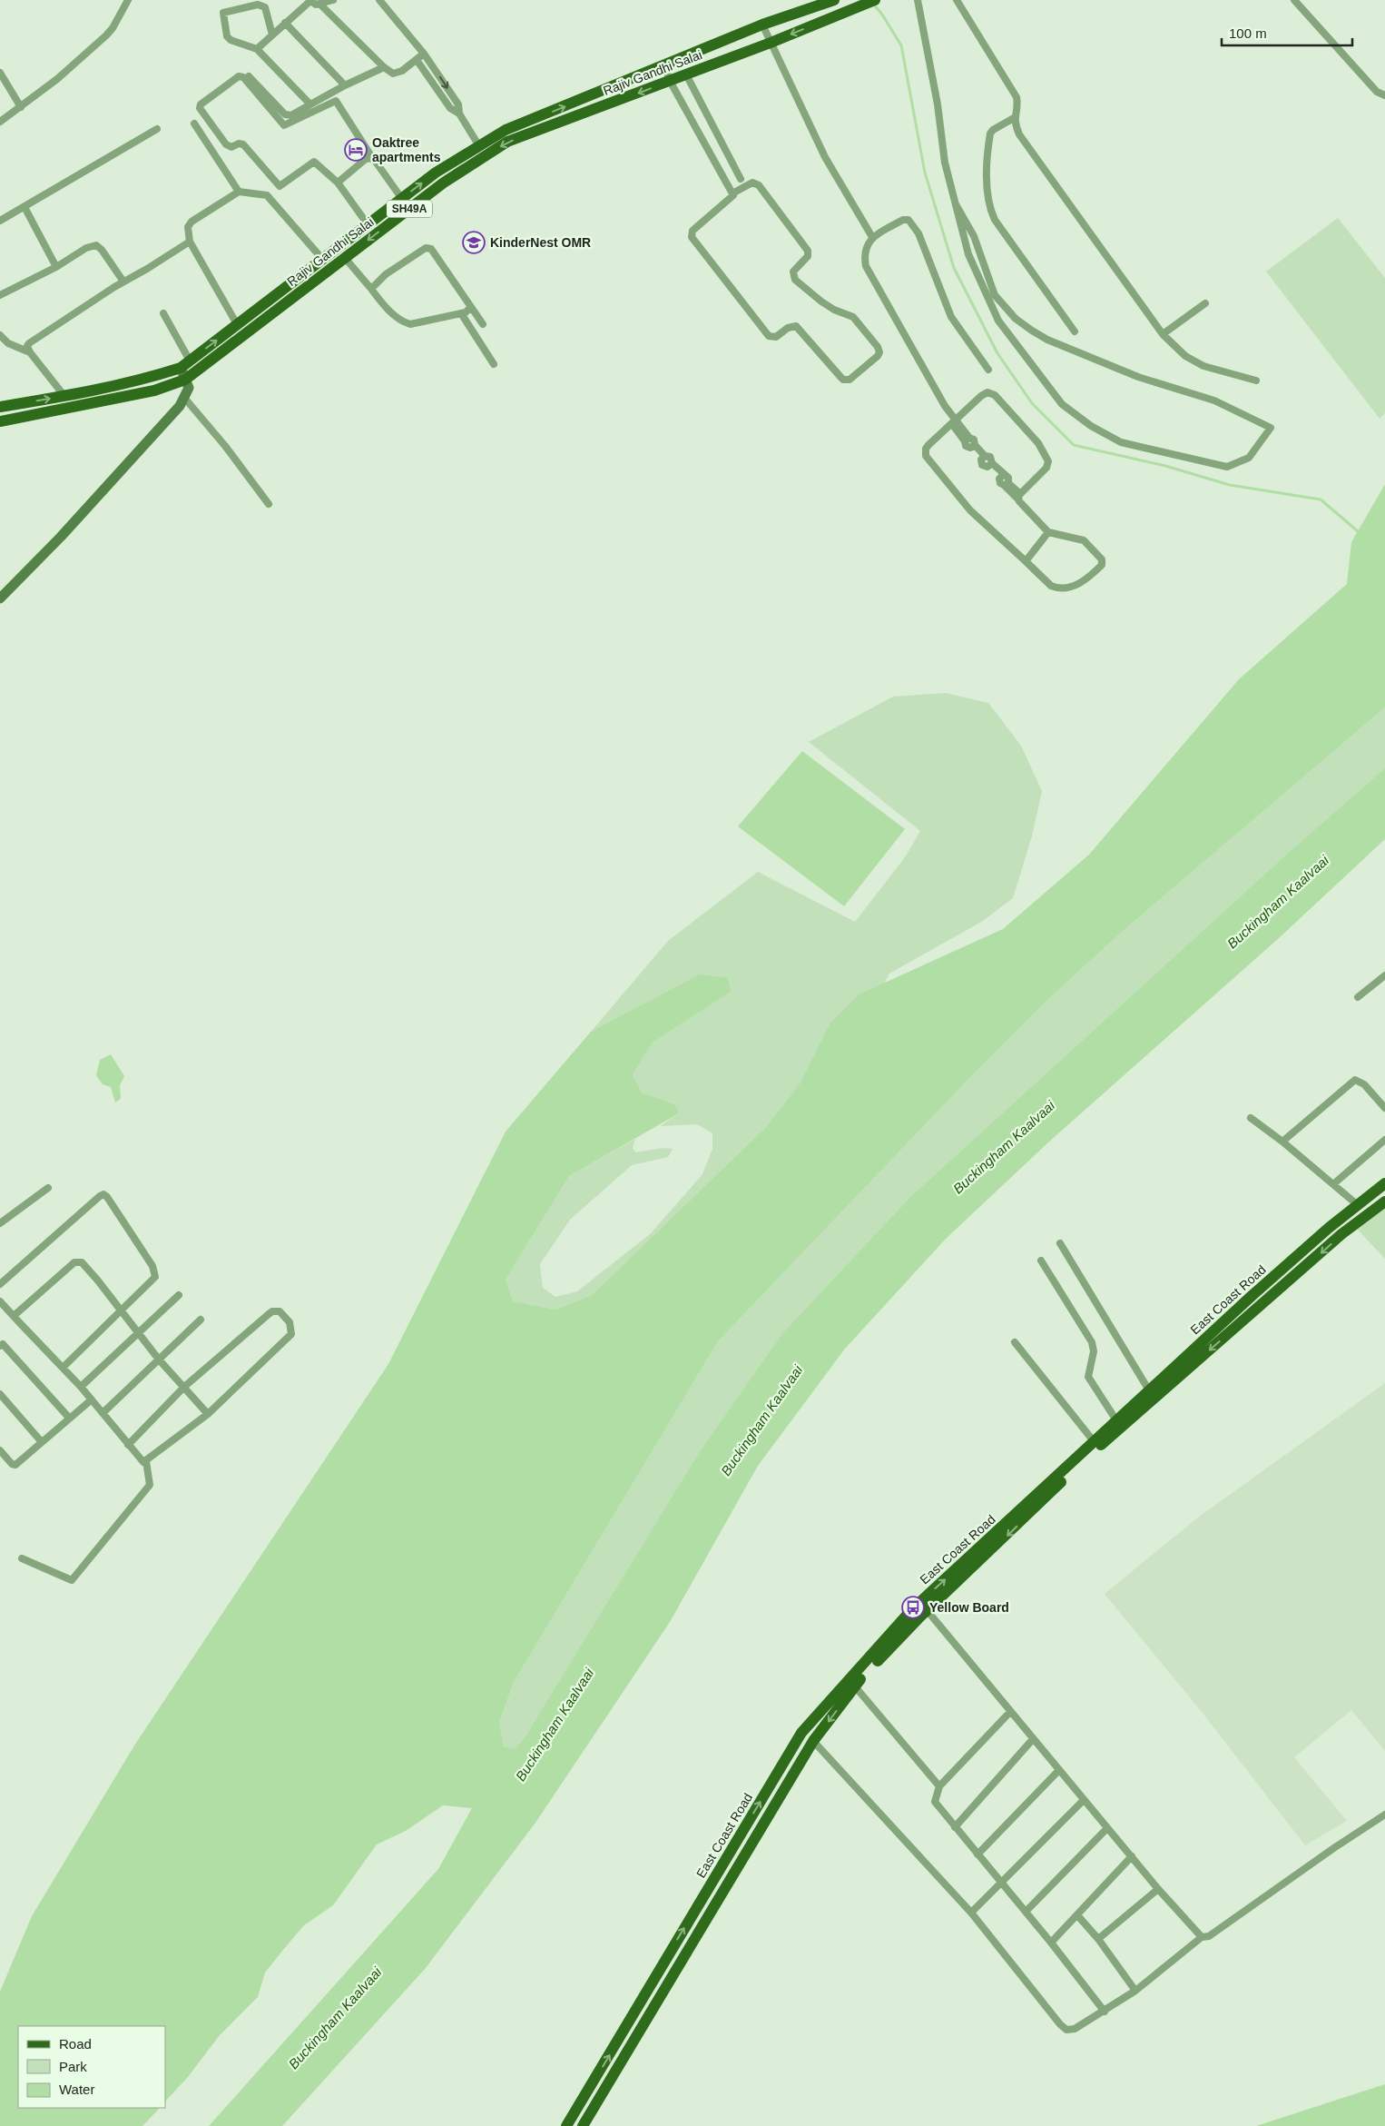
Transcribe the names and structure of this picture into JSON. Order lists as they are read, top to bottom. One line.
{"streets":{"main road":["Rajiv Gandhi Salai","SH49A","East Coast Road"]},"water":["Buckingham Kaalvaai"],"places":{"hotel":["Oaktree apartments"],"school or university":["KinderNest OMR"],"bus stop":["Yellow Board"]},"legend":["Road","Park","Water"],"scale_bar":"100 m"}
